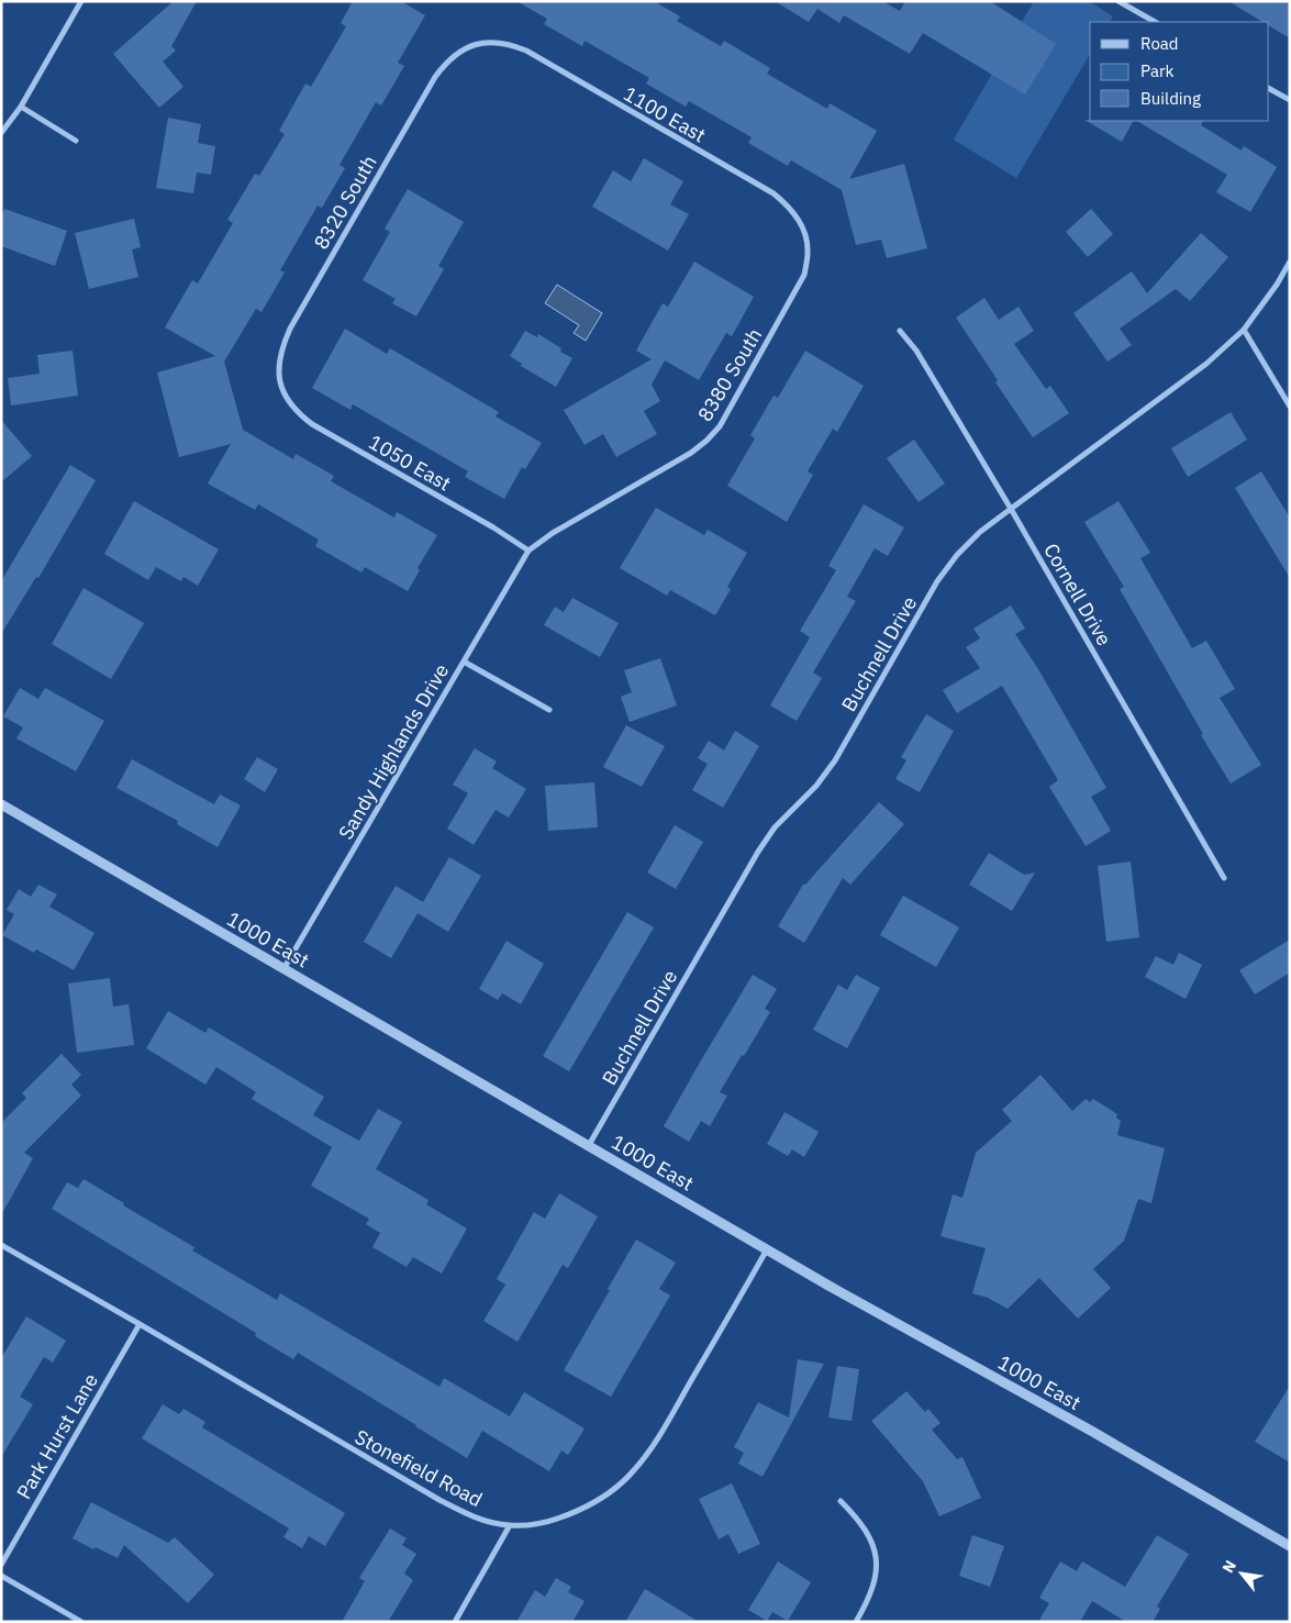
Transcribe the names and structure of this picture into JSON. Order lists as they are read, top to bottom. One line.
{"streets":{"street":["1100 East","8320 South","8380 South","1050 East","Cornell Drive","Buchnell Drive","Sandy Highlands Drive","1000 East","Park Hurst Lane","Stonefield Road"]},"crossings":[["1100 East","8320 South"],["1100 East","8380 South"],["8320 South","1050 East"],["8380 South","1050 East"],["8380 South","Sandy Highlands Drive"],["1050 East","Sandy Highlands Drive"],["Cornell Drive","Buchnell Drive"],["Buchnell Drive","1000 East"],["Sandy Highlands Drive","1000 East"],["1000 East","Stonefield Road"],["Park Hurst Lane","Stonefield Road"]],"legend":["Road","Park","Building"],"north":"top left"}
